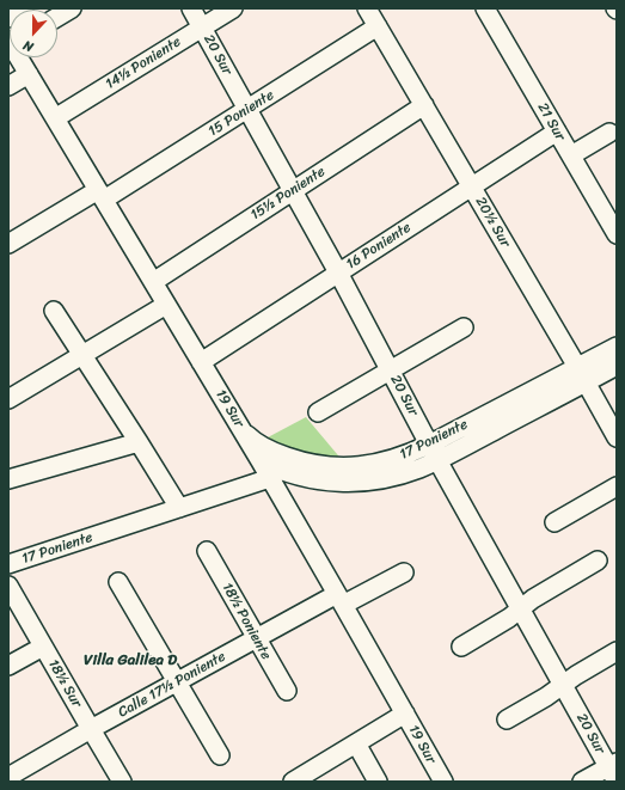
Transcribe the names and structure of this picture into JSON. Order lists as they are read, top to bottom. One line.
{"streets":{"street":["20 Sur","14½ Poniente","15 Poniente","21 Sur","15½ Poniente","20½ Sur","16 Poniente","19 Sur","17 Poniente","18½ Poniente","18½ Sur","Calle 17½ Poniente"]},"crossings":[["20 Sur","14½ Poniente"],["20 Sur","15 Poniente"],["20 Sur","15½ Poniente"],["20 Sur","16 Poniente"],["20 Sur","17 Poniente"],["14½ Poniente","19 Sur"],["15 Poniente","20½ Sur"],["15 Poniente","19 Sur"],["21 Sur","16 Poniente"],["15½ Poniente","20½ Sur"],["15½ Poniente","19 Sur"],["20½ Sur","16 Poniente"],["20½ Sur","17 Poniente"],["16 Poniente","19 Sur"],["19 Sur","17 Poniente"],["19 Sur","Calle 17½ Poniente"],["18½ Poniente","Calle 17½ Poniente"],["18½ Sur","Calle 17½ Poniente"]],"districts":["Villa Galilea D"],"north":"bottom"}
